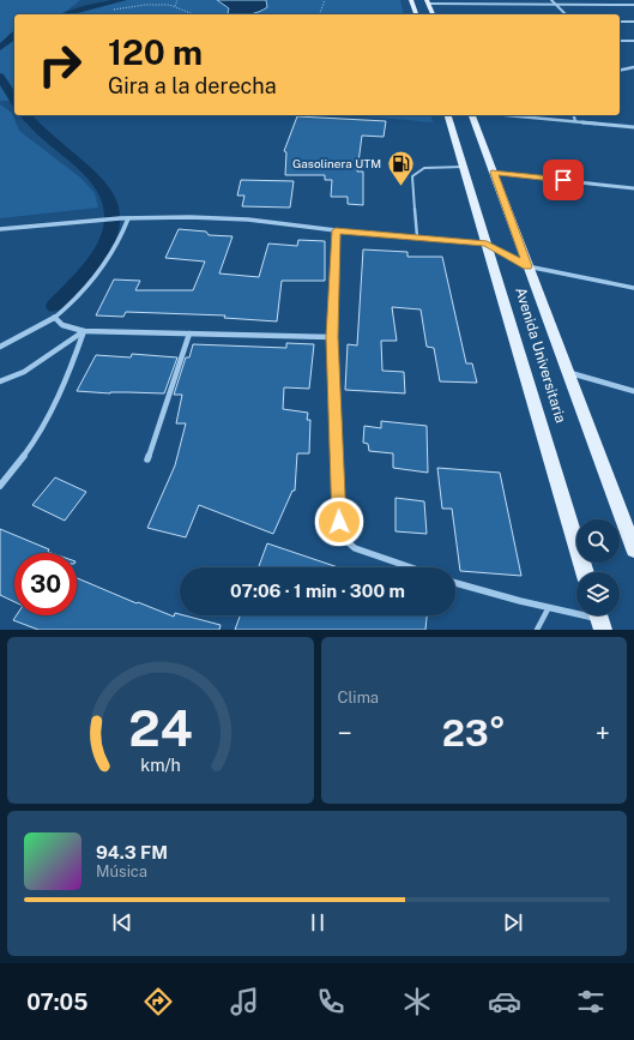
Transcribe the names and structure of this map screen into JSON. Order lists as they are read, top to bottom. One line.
{"streets":{"main road":["Avenida Universitaria"]},"places":{"fuel station":["Gasolinera UTM"]},"page":{"turn":["120 m","Gira a la derecha"],"limit":"30","trip":"07:06 · 1 min · 300 m","tile":"Clima","heat":["−","23°","+"],"song":["94.3 FM","Música"],"tabs":"07:05","gauge":["24","km/h"]}}
